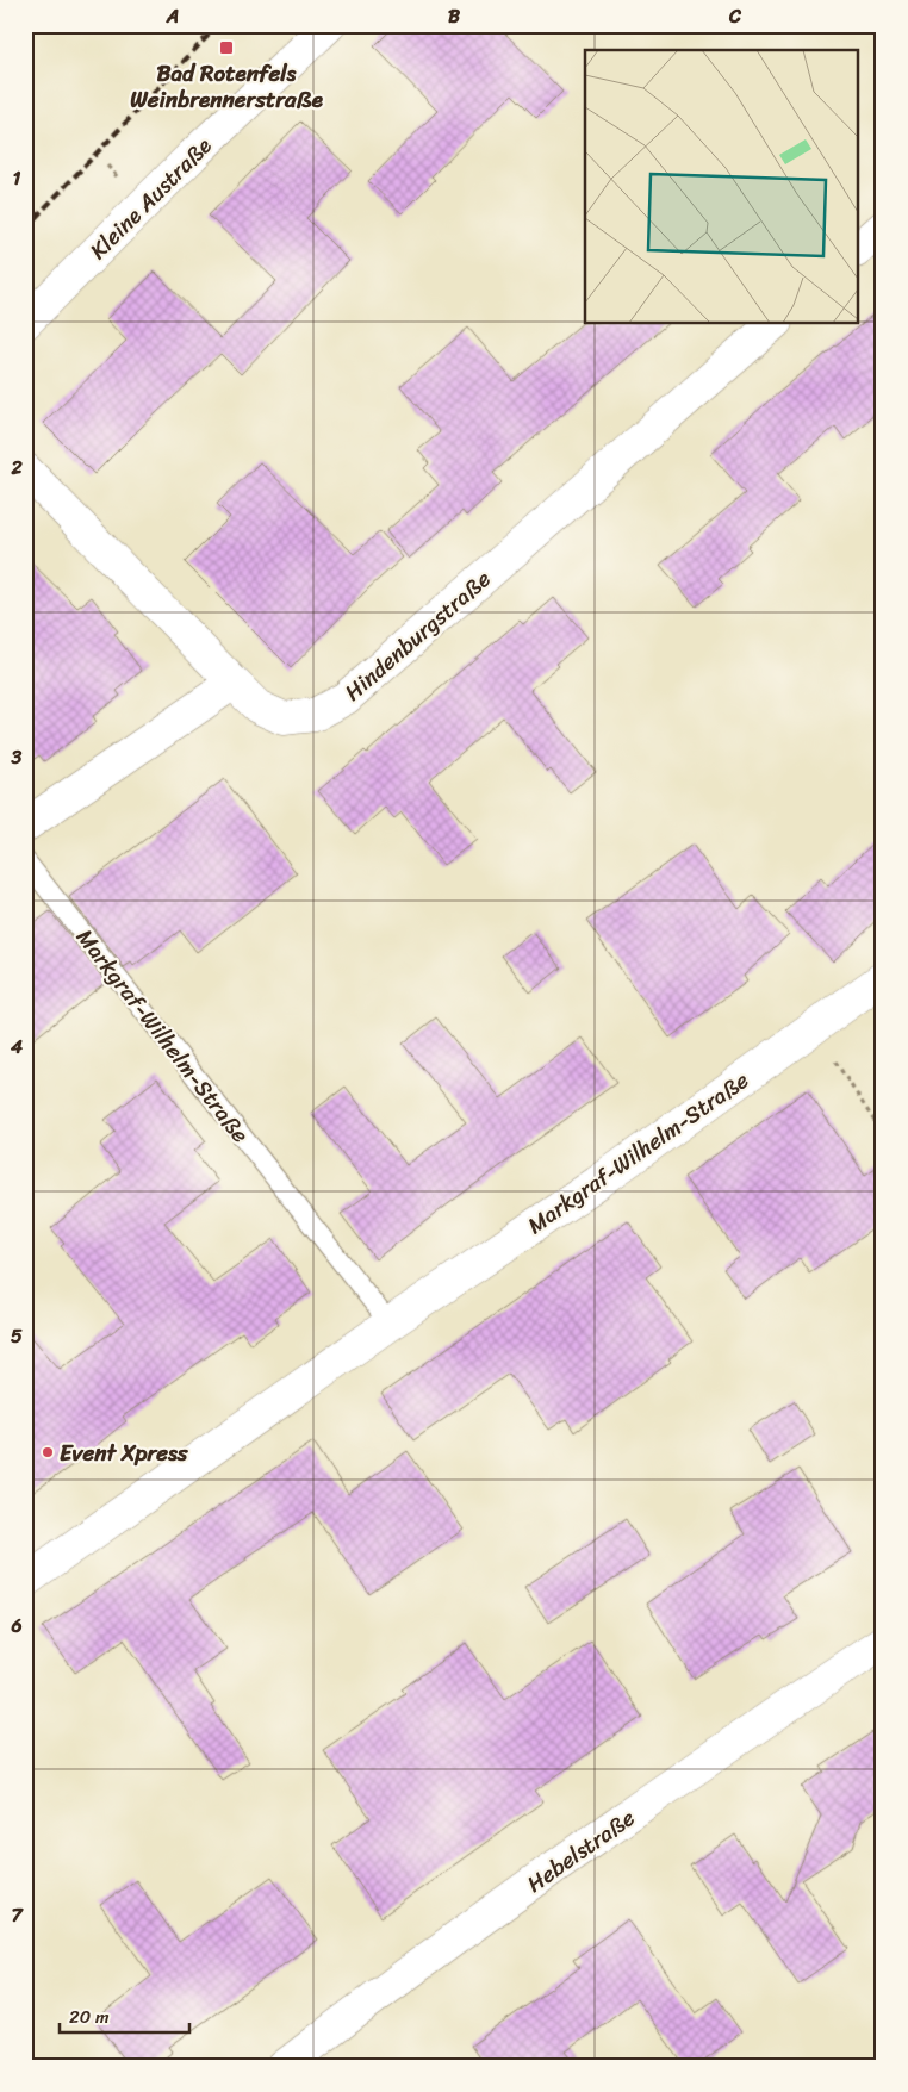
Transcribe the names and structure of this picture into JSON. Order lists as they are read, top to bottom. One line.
{"streets":{"street":["Kleine Austraße","Hindenburgstraße","Markgraf-Wilhelm-Straße","Hebelstraße"]},"places":{"transit":["Bad Rotenfels Weinbrennerstraße"],"other":["Event Xpress"]},"scale_bar":"20 m","grid":{"columns":["A","B","C"],"rows":["1","2","3","4","5","6","7"]}}
